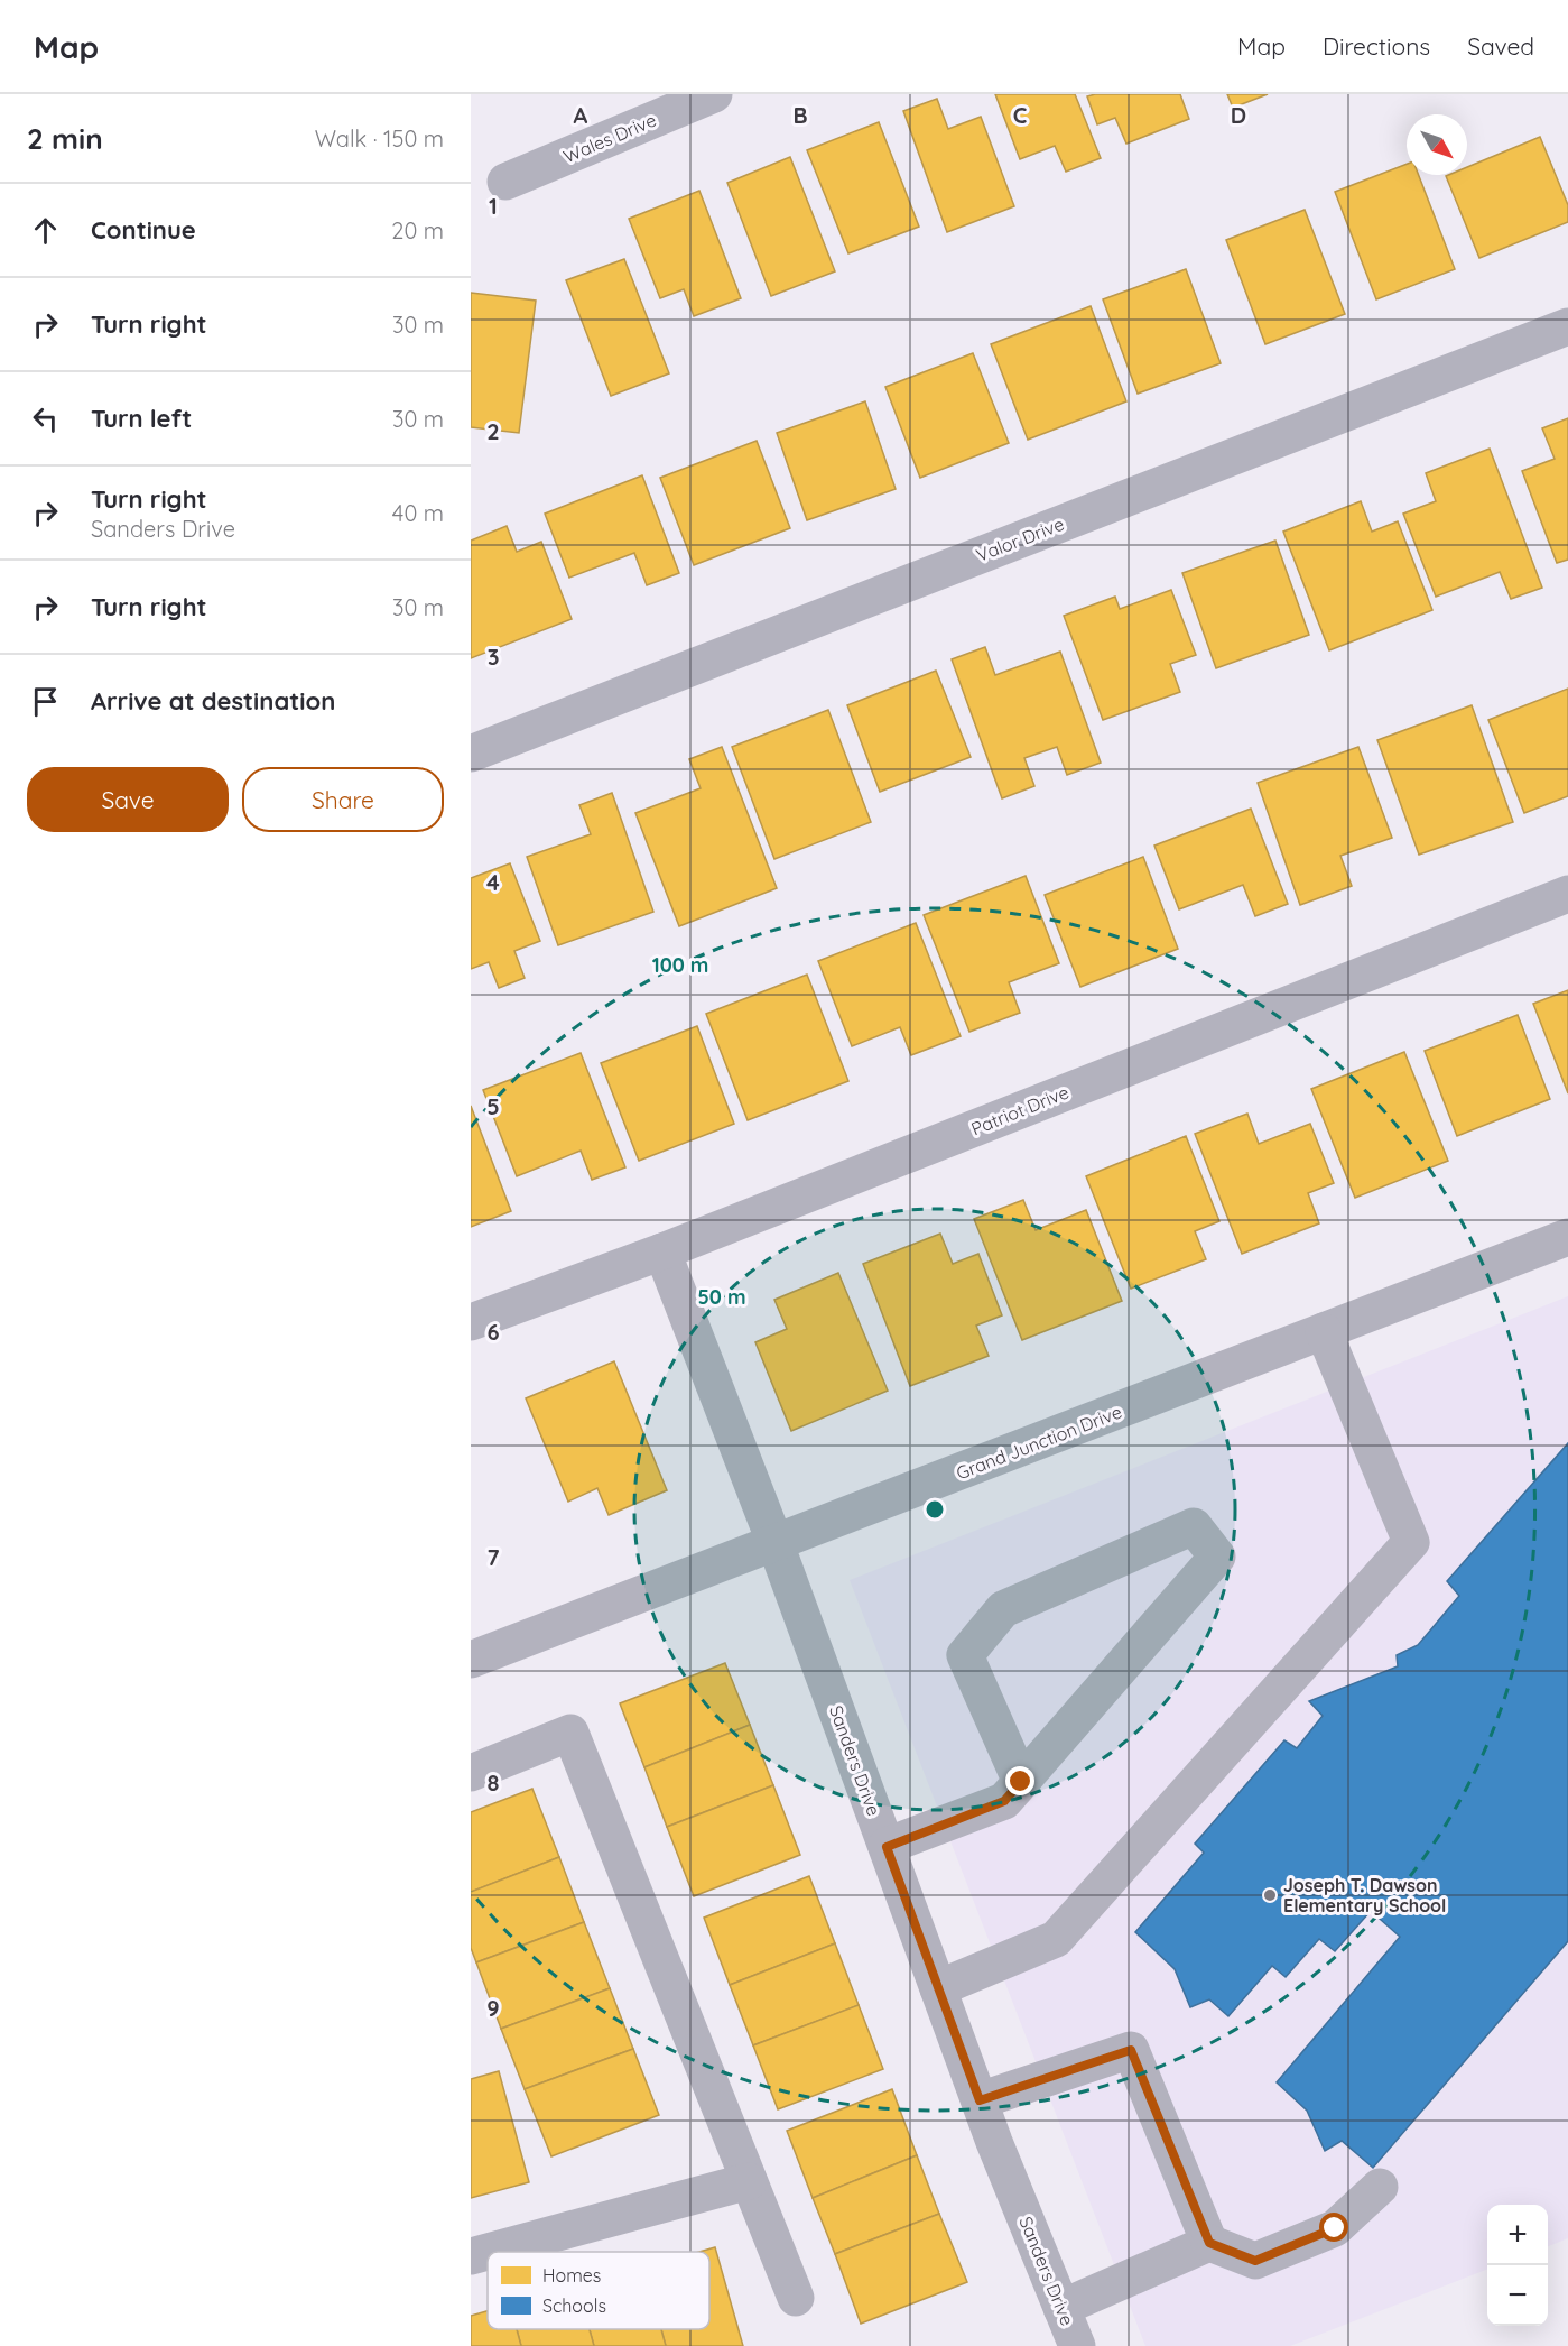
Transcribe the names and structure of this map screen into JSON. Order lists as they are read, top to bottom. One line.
{"streets":{"street":["Wales Drive","Valor Drive","Patriot Drive","Grand Junction Drive","Sanders Drive"]},"crossings":[["Patriot Drive","Sanders Drive"],["Grand Junction Drive","Sanders Drive"]],"places":["Joseph T. Dawson Elementary School"],"legend":["Homes","Schools"],"north":"bottom right","page":{"header":"Map","nav":["Map","Directions","Saved"],"heading":["2 min","Walk · 150 m"],"list":[["Continue","20 m"],["Turn right","30 m"],["Turn left","30 m"],["Turn right","Sanders Drive","40 m"],["Turn right","30 m"],"Arrive at destination"],"buttons":["Save","Share"],"map_buttons":["+","−"]},"grid":{"columns":["A","B","C","D"],"rows":["1","2","3","4","5","6","7","8","9"]},"rings":["100 m","50 m"]}
